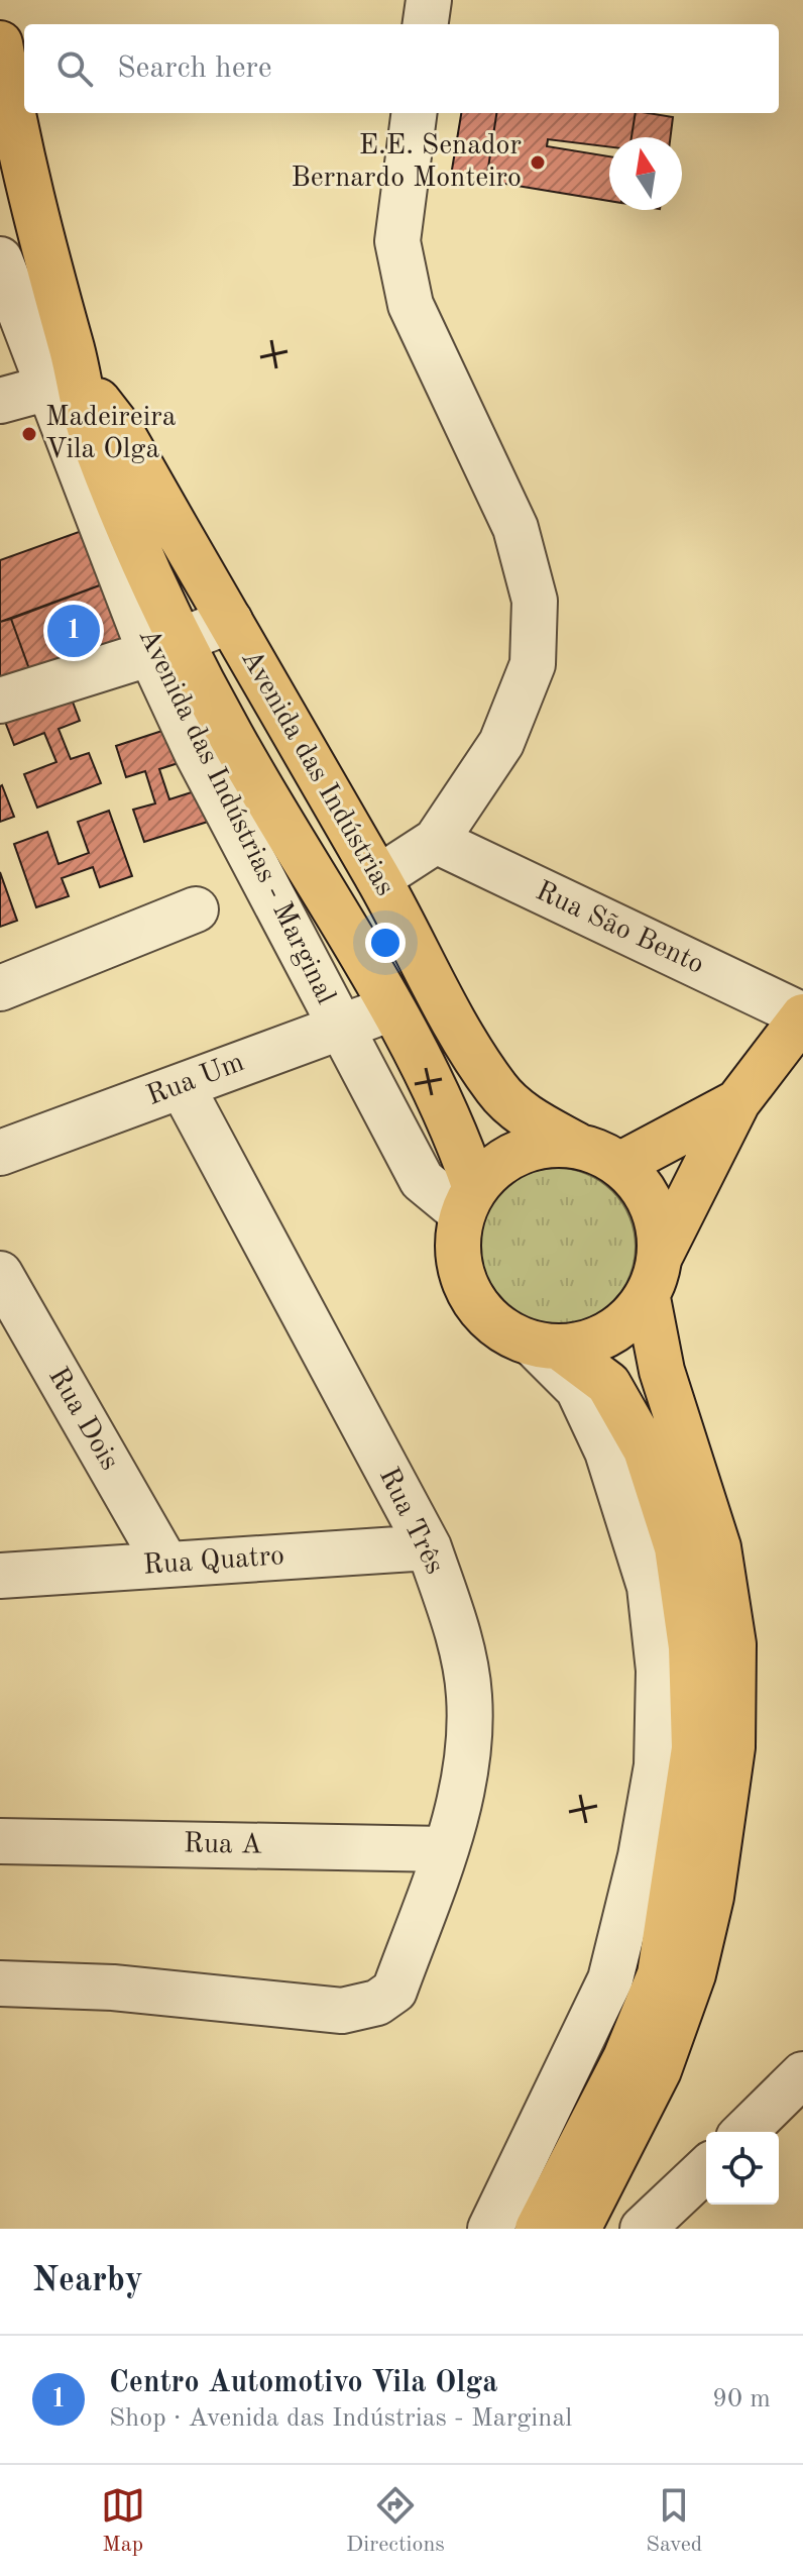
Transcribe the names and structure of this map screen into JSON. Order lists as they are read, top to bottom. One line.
{"streets":{"main road":["Avenida das Indústrias"],"street":["Avenida das Indústrias - Marginal","Rua São Bento","Rua Um","Rua Dois","Rua Três","Rua Quatro","Rua A"]},"crossings":[["Avenida das Indústrias","Avenida das Indústrias - Marginal"],["Avenida das Indústrias","Rua Um"],["Avenida das Indústrias - Marginal","Rua Um"],["Rua Um","Rua Três"],["Rua Dois","Rua Quatro"],["Rua Três","Rua Quatro"],["Rua Três","Rua A"]],"places":["E.E. Senador Bernardo Monteiro","Madeireira Vila Olga"],"north":"top","page":{"search":"Search here","pins":"1","heading":"Nearby","list":[{"mark":"1","name":"Centro Automotivo Vila Olga","note":"Shop · Avenida das Indústrias - Marginal","value":"90 m"}],"nav":["Map","Directions","Saved"]}}
